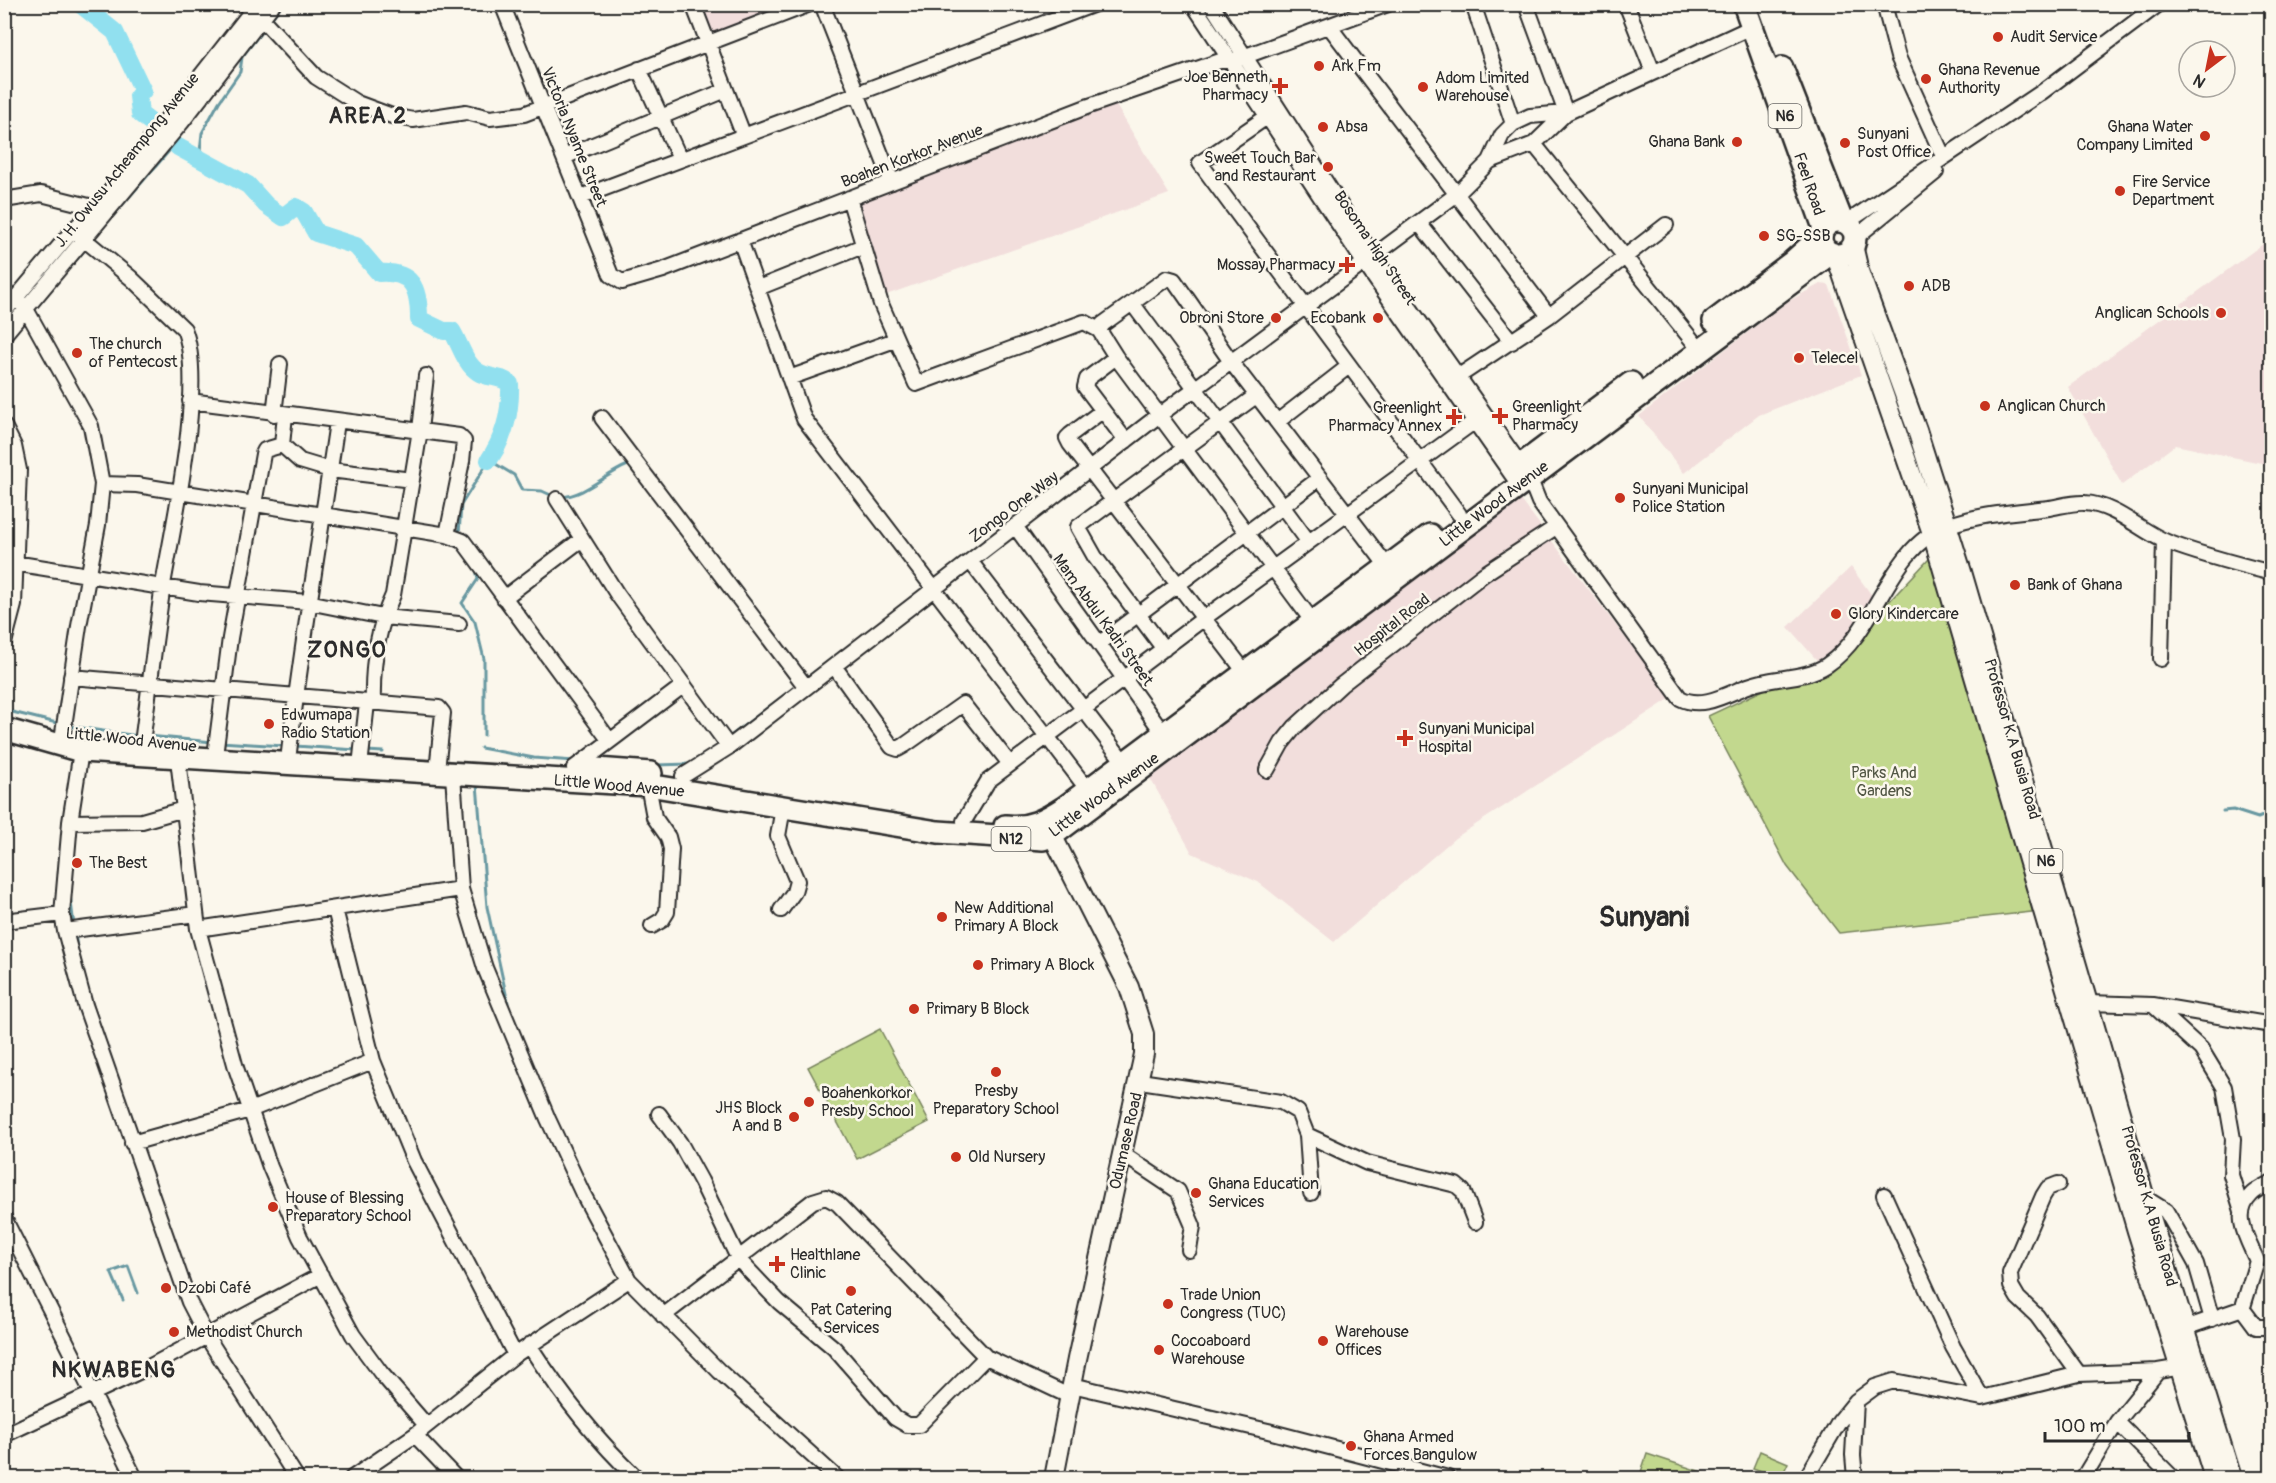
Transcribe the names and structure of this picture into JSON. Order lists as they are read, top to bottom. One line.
{"streets":{"highway":["N6","Feel Road","Little Wood Avenue","N12"],"main road":["Professor K.A Busia Road","Odumase Road"],"street":["Victoria Nyame Street","Boahen Korkor Avenue","J. H. Owusu Acheampong Avenue","Bosoma High Street","Zongo One Way","Mam Abdul Kadri Street","Hospital Road"]},"crossings":[["Victoria Nyame Street","Boahen Korkor Avenue"],["Boahen Korkor Avenue","Bosoma High Street"],["Feel Road","Little Wood Avenue"],["Feel Road","Professor K.A Busia Road"],["Bosoma High Street","Little Wood Avenue"],["Bosoma High Street","Zongo One Way"],["Bosoma High Street","Hospital Road"],["Bosoma High Street","Professor K.A Busia Road"],["Little Wood Avenue","Zongo One Way"],["Little Wood Avenue","Mam Abdul Kadri Street"],["Little Wood Avenue","Professor K.A Busia Road"],["Little Wood Avenue","Odumase Road"],["Zongo One Way","Mam Abdul Kadri Street"]],"districts":["AREA 2","ZONGO","Sunyani","NKWABENG"],"parks":["Parks And Gardens"],"places":{"other":["Audit Service","Ark Fm","Ghana Revenue Authority","Adom Limited Warehouse","Absa","Ghana Water Company Limited","Ghana Bank","Sunyani Post Office","Sweet Touch Bar and Restaurant","Fire Service Department","SG-SSB","ADB","Anglican Schools","Obroni Store","Ecobank","The church of Pentecost","Telecel","Anglican Church","Sunyani Municipal Police Station","Bank of Ghana","Glory Kindercare","Edwumapa Radio Station","The Best","New Additional Primary A Block","Primary A Block","Primary B Block","Presby Preparatory School","Boahenkorkor Presby School","JHS Block A and B","Old Nursery","Ghana Education Services","House of Blessing Preparatory School","Dzobi Café","Pat Catering Services","Trade Union Congress (TUC)","Methodist Church","Warehouse Offices","Cocoaboard Warehouse","Ghana Armed Forces Bangulow"],"health":["Joe Benneth Pharmacy","Mossay Pharmacy","Greenlight Pharmacy","Greenlight Pharmacy Annex","Sunyani Municipal Hospital","Healthlane Clinic"]},"scale_bar":"100 m","north":"bottom left"}
